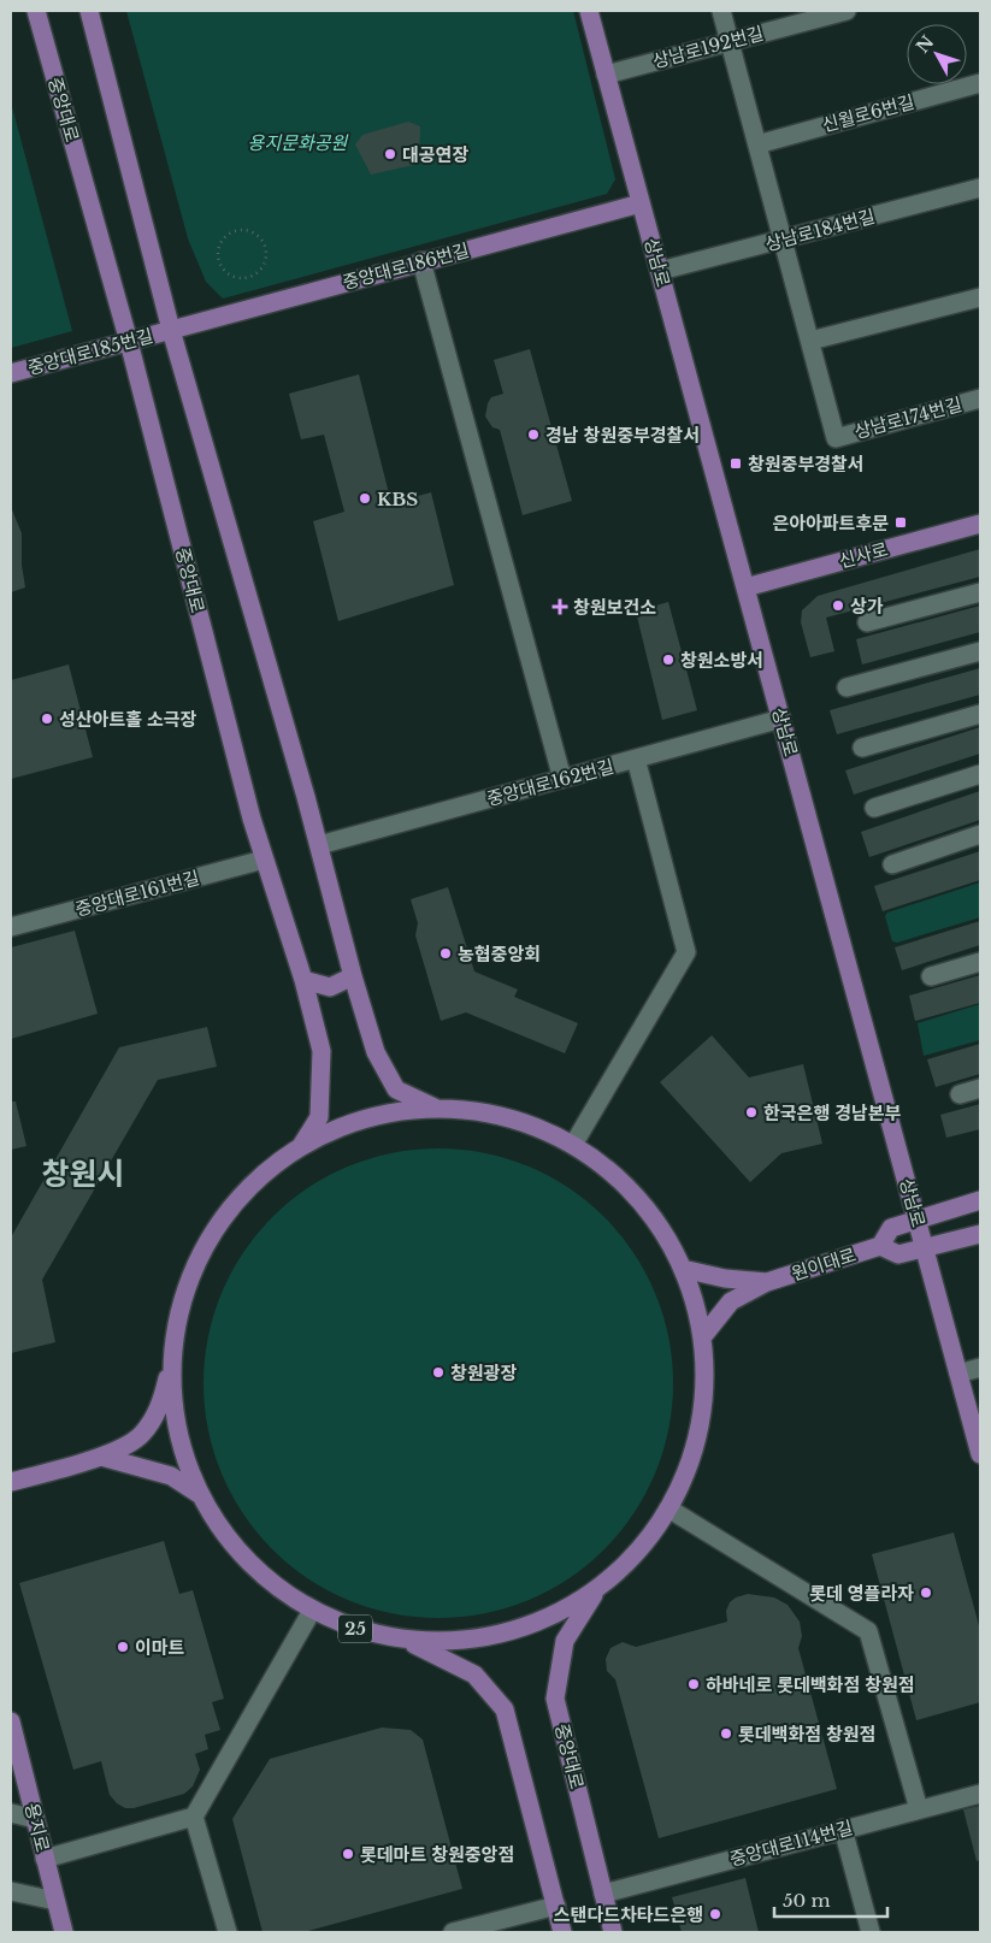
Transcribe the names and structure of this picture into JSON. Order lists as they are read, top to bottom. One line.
{"streets":{"main road":["중앙대로","상남로","중앙대로186번길","중앙대로185번길","신사로","원이대로","25","용지로"],"street":["상남로192번길","신월로6번길","상남로184번길","상남로174번길","중앙대로162번길","중앙대로161번길","중앙대로114번길"]},"crossings":[["상남로192번길","상남로"],["중앙대로","중앙대로185번길"],["중앙대로","중앙대로161번길"],["중앙대로","25"],["중앙대로","중앙대로114번길"],["상남로184번길","상남로"],["상남로","중앙대로186번길"],["상남로","신사로"],["상남로","중앙대로162번길"],["상남로","원이대로"],["중앙대로186번길","중앙대로185번길"],["원이대로","25"]],"districts":["창원시"],"parks":["용지문화공원"],"places":{"other":["대공연장","경남 창원중부경찰서","KBS","상가","창원소방서","성산아트홀 소극장","농협중앙회","한국은행 경남본부","창원광장","롯데 영플라자","이마트","하바네로 롯데백화점 창원점","롯데백화점 창원점","롯데마트 창원중앙점","스탠다드차타드은행"],"transit":["창원중부경찰서","은아아파트후문"],"health":["창원보건소"]},"scale_bar":"50 m","north":"top left"}
